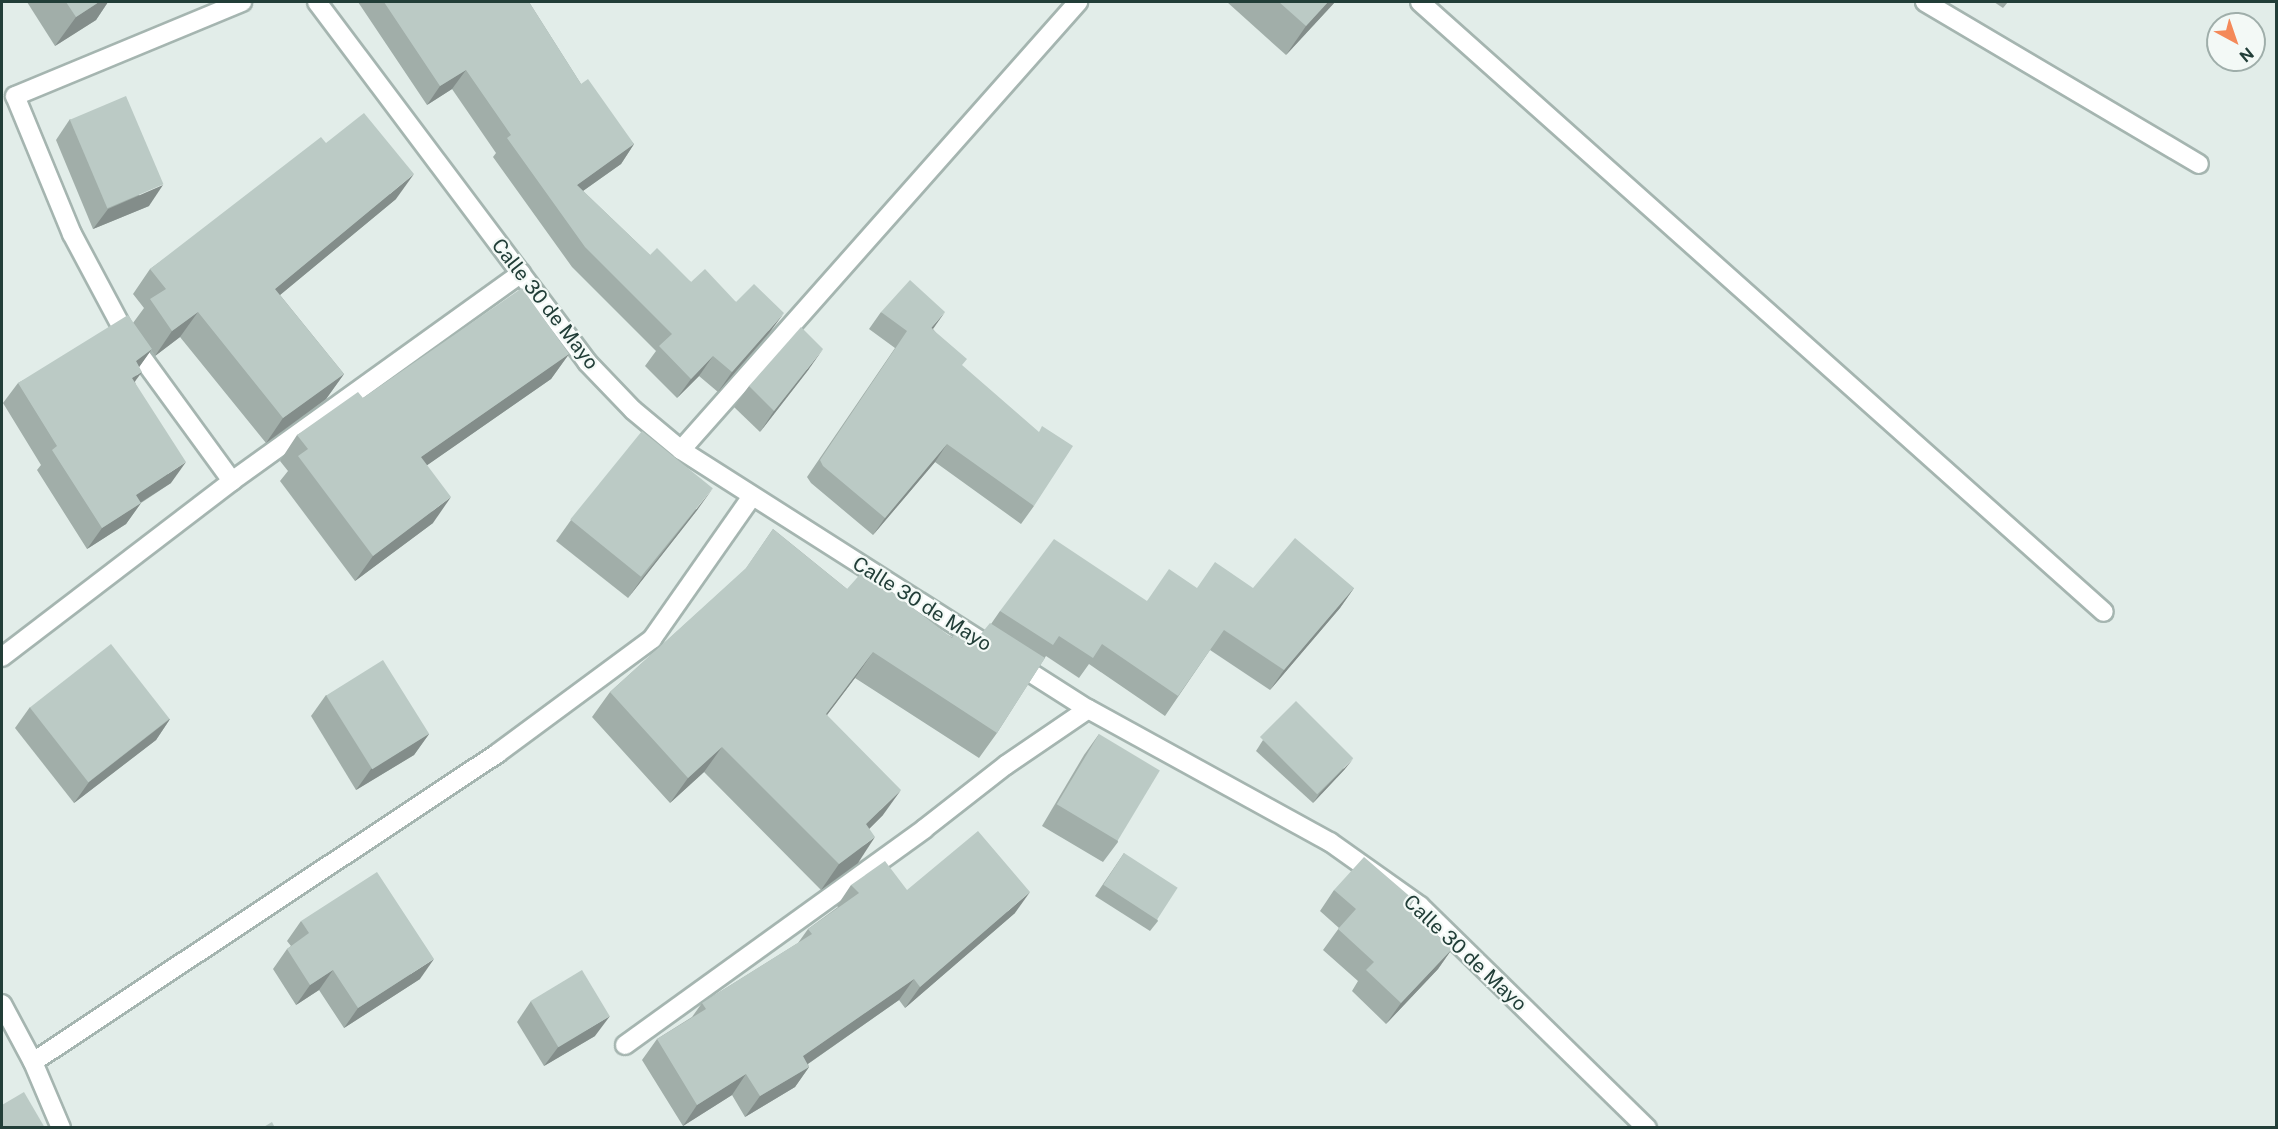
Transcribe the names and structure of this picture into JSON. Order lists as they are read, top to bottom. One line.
{"streets":{"street":["Calle 30 de Mayo"]},"north":"bottom right"}
